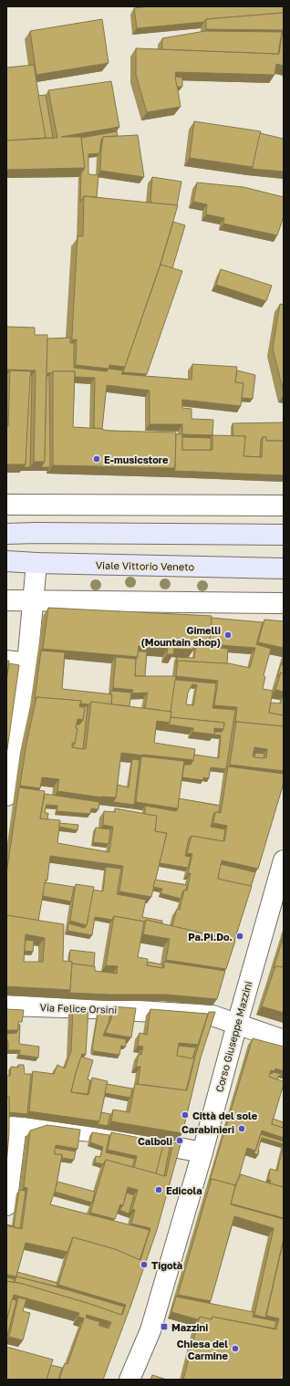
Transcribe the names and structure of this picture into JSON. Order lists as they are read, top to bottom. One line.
{"streets":{"main road":["Viale Vittorio Veneto"],"street":["Via Felice Orsini","Corso Giuseppe Mazzini"]},"crossings":[["Via Felice Orsini","Corso Giuseppe Mazzini"]],"places":{"other":["E-musicstore","Gimelli (Mountain shop)","Pa.Pi.Do.","Città del sole","Carabinieri","Calboli","Edicola","Tigotà","Chiesa del Carmine"],"transit":["Mazzini"]}}
